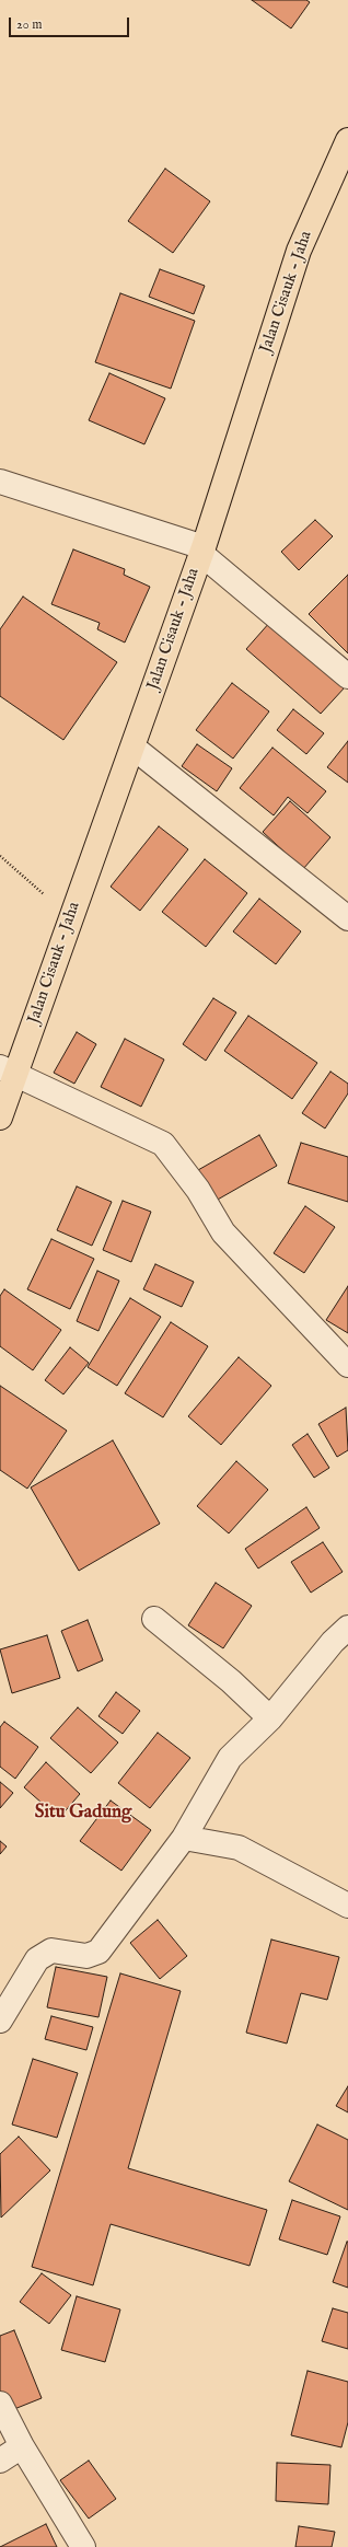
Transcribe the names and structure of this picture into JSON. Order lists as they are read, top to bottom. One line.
{"streets":{"main road":["Jalan Cisauk - Jaha"]},"districts":["Situ Gadung"],"scale_bar":"20 m"}
